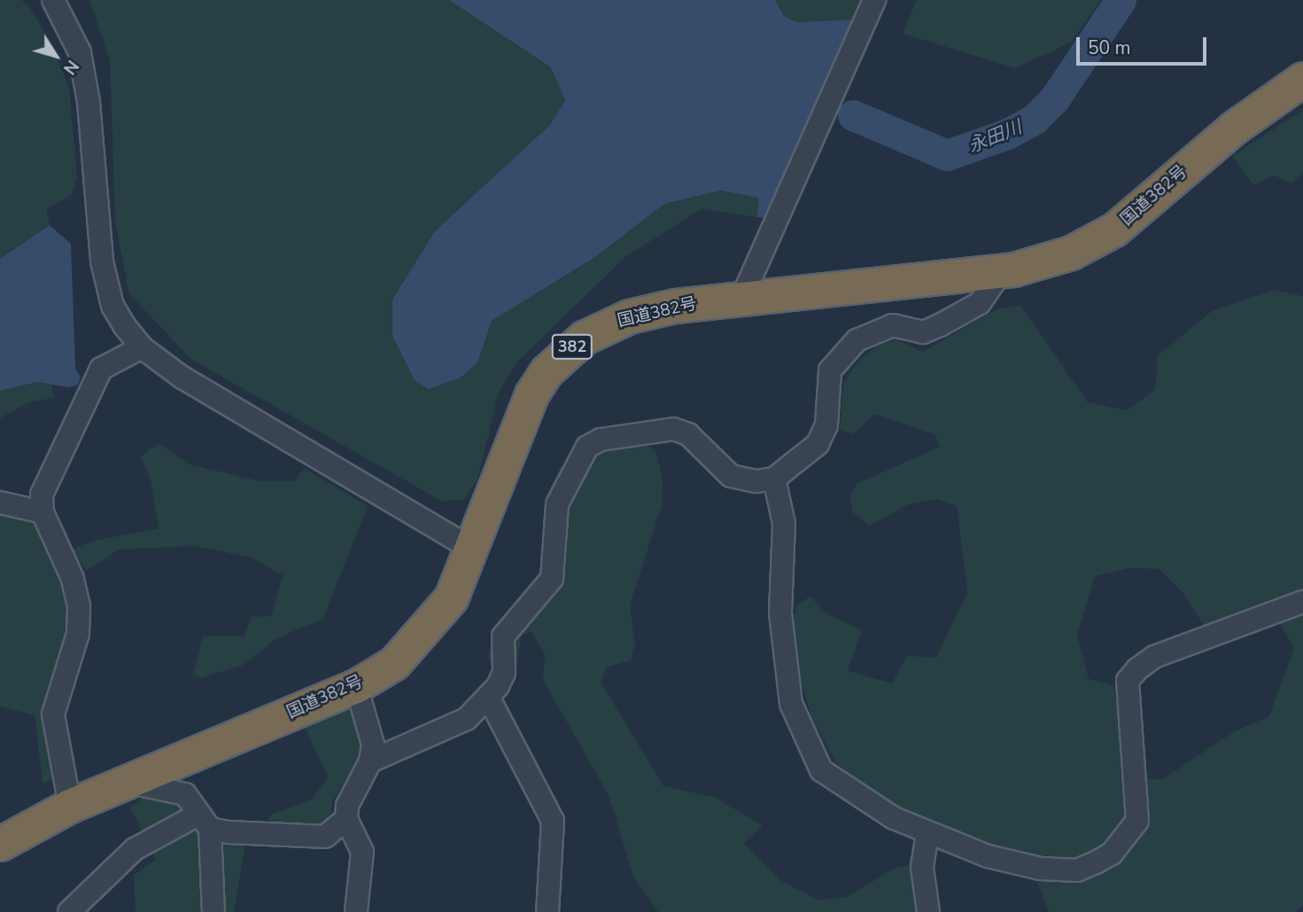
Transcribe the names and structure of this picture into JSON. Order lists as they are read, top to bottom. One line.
{"streets":{"highway":["国道382号","382"]},"water":["永田川"],"scale_bar":"50 m","north":"bottom right"}
